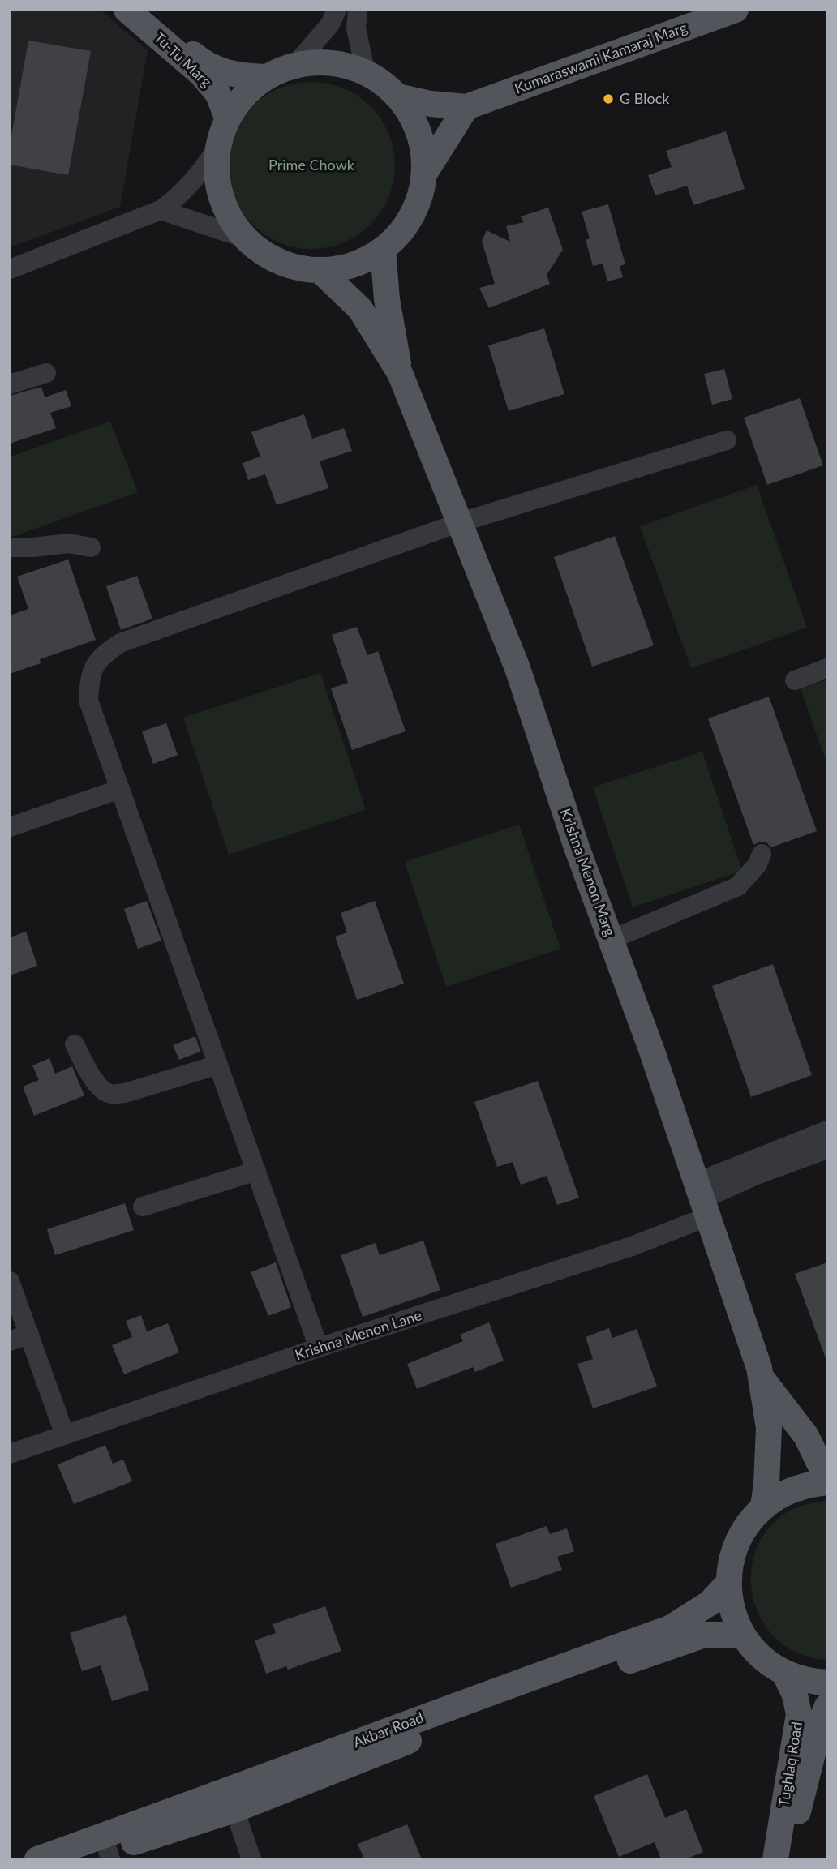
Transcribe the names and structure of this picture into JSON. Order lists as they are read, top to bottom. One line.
{"streets":{"main road":["Kumaraswami Kamaraj Marg","Tu-Tu Marg","Krishna Menon Marg","Akbar Road","Tughlaq Road"],"street":["Krishna Menon Lane"]},"crossings":[["Krishna Menon Marg","Krishna Menon Lane"]],"parks":["Prime Chowk"],"places":["G Block"]}
